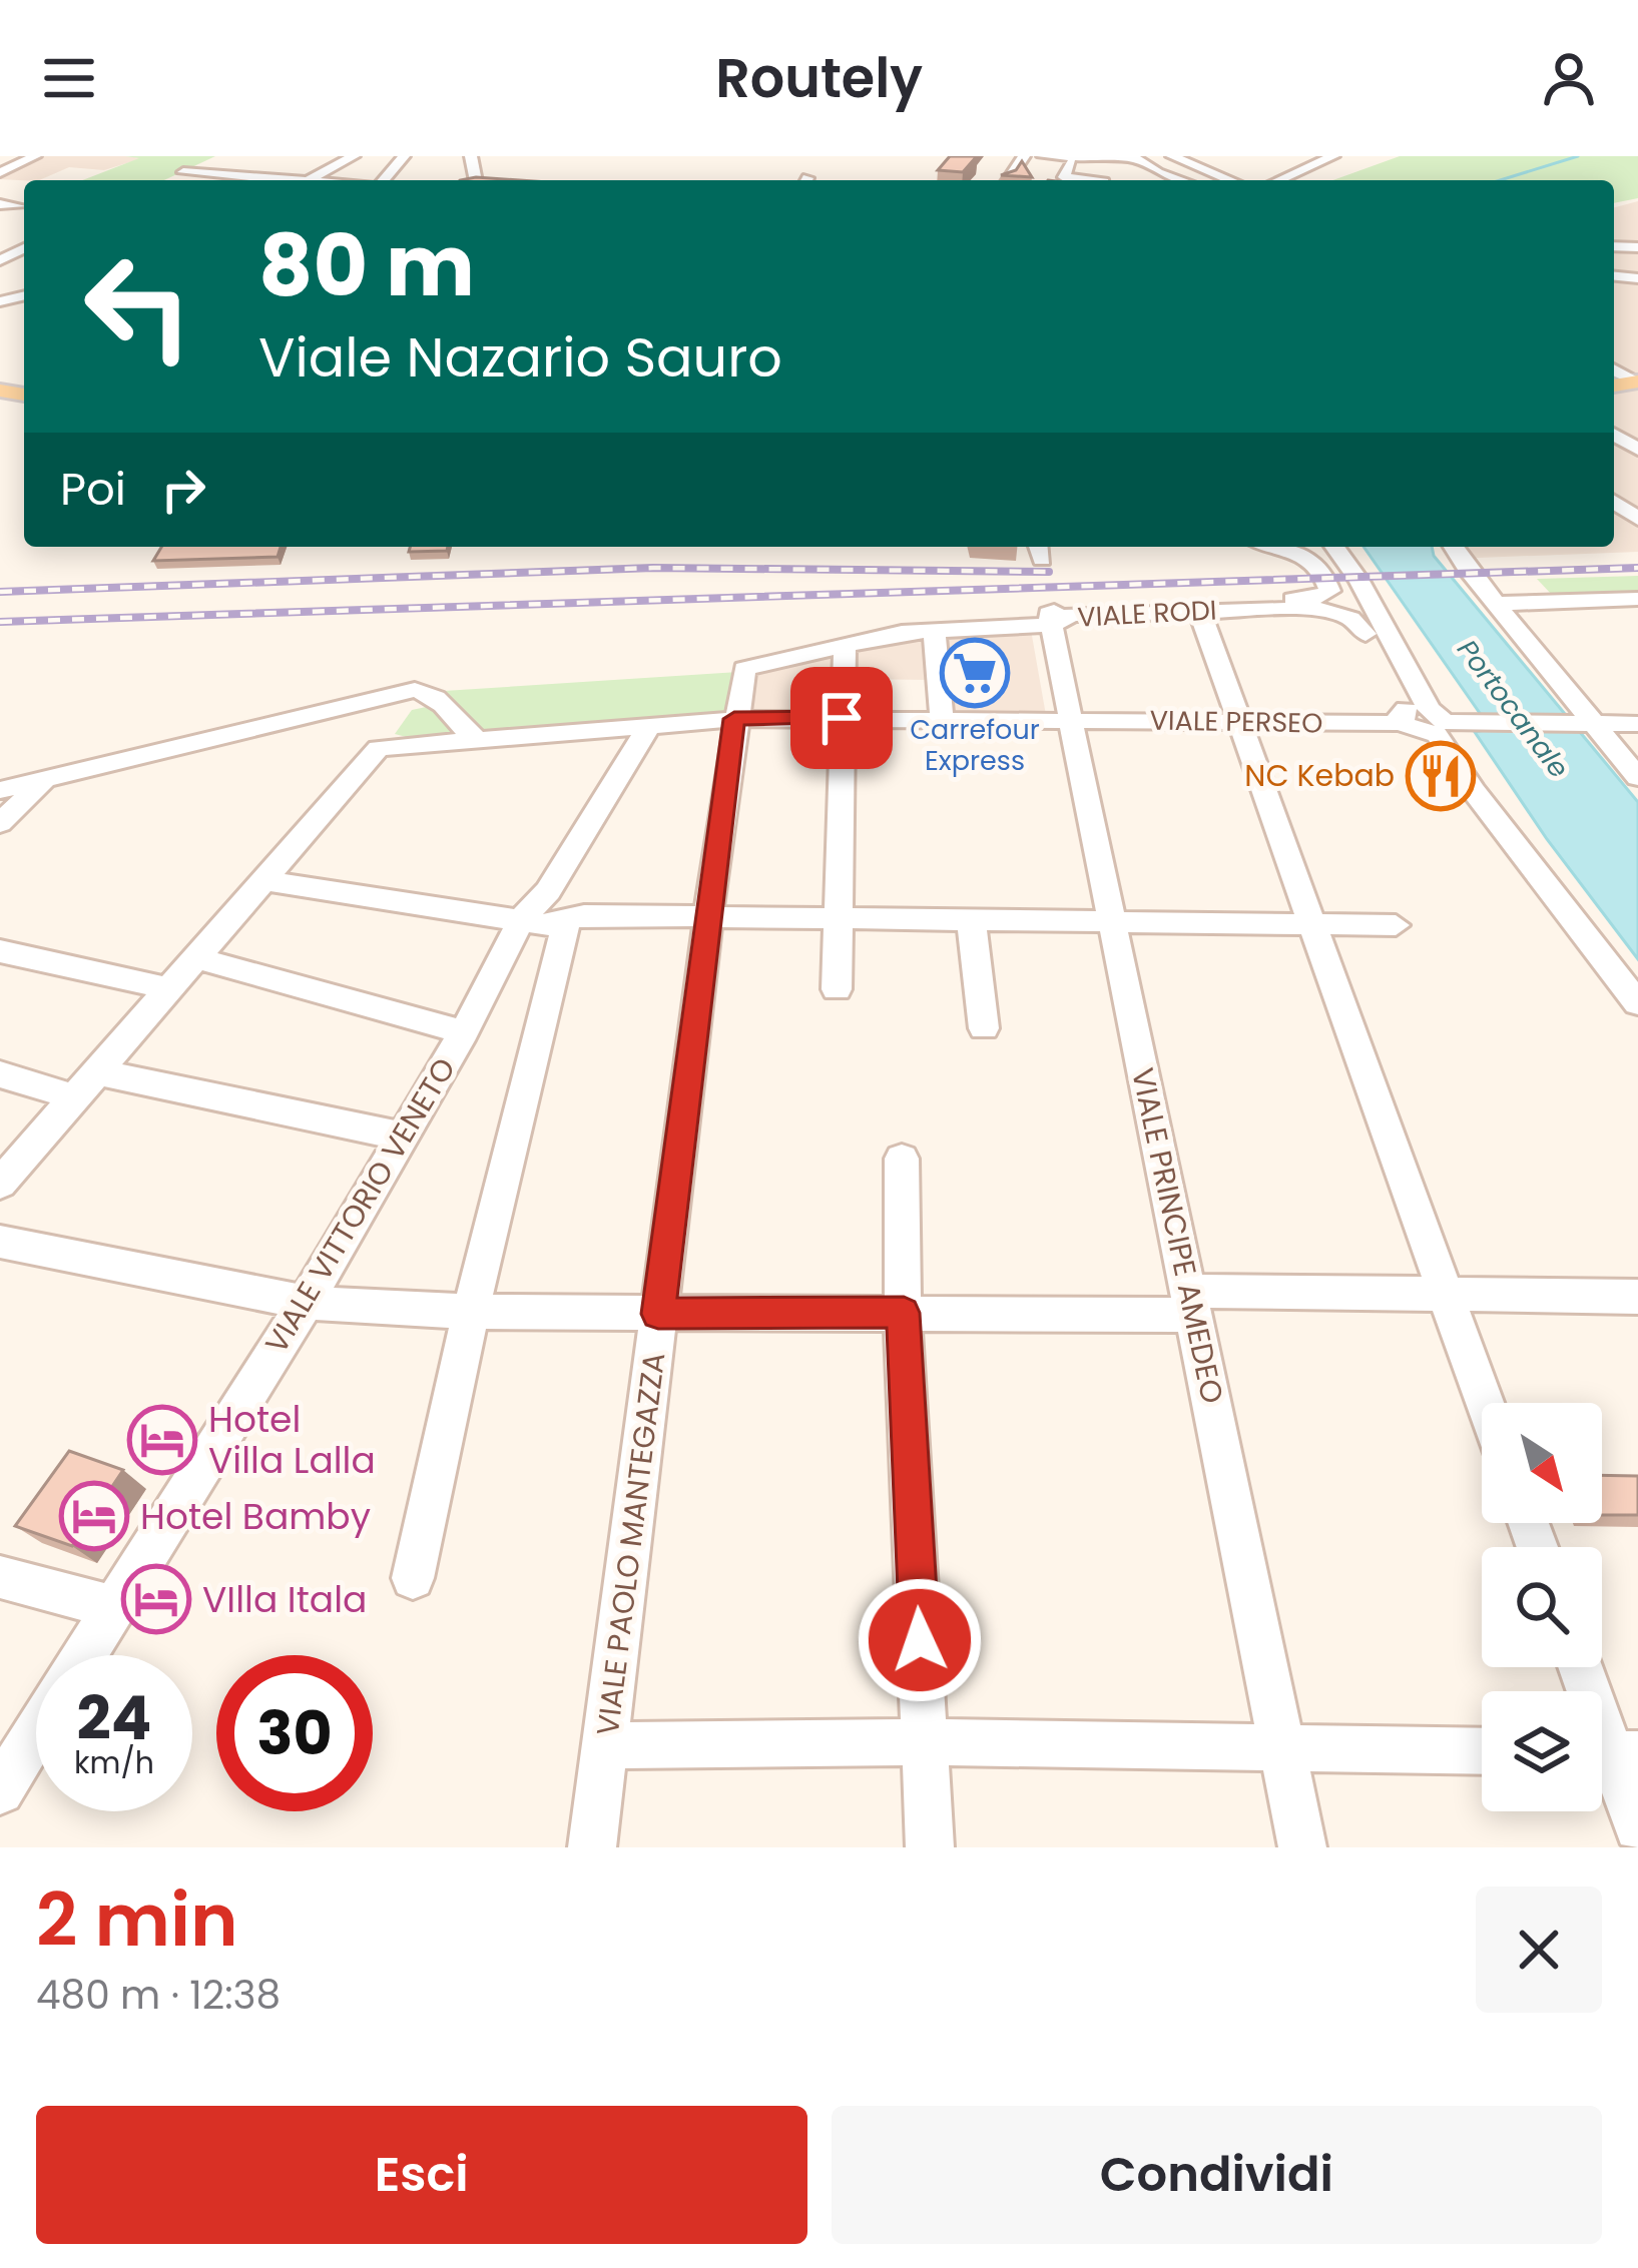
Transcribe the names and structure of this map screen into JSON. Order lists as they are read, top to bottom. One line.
{"streets":{"street":["VIALE RODI","VIALE PERSEO","VIALE VITTORIO VENETO","VIALE PRINCIPE AMEDEO","VIALE PAOLO MANTEGAZZA"]},"crossings":[["VIALE RODI","VIALE PRINCIPE AMEDEO"],["VIALE PERSEO","VIALE VITTORIO VENETO"],["VIALE PERSEO","VIALE PRINCIPE AMEDEO"],["VIALE PERSEO","VIALE PAOLO MANTEGAZZA"]],"water":["Portocanale"],"places":{"supermarket":["Carrefour Express"],"restaurant":["NC Kebab"],"hotel":["Hotel Villa Lalla","Hotel Bamby","VIlla Itala"]},"north":"bottom right","page":{"header":"Routely","turn":["80 m","Viale Nazario Sauro"],"then":"Poi","speed":"24 km/h","limit":"30","heading":["2 min","480 m · 12:38"],"buttons":["Esci","Condividi"]}}
